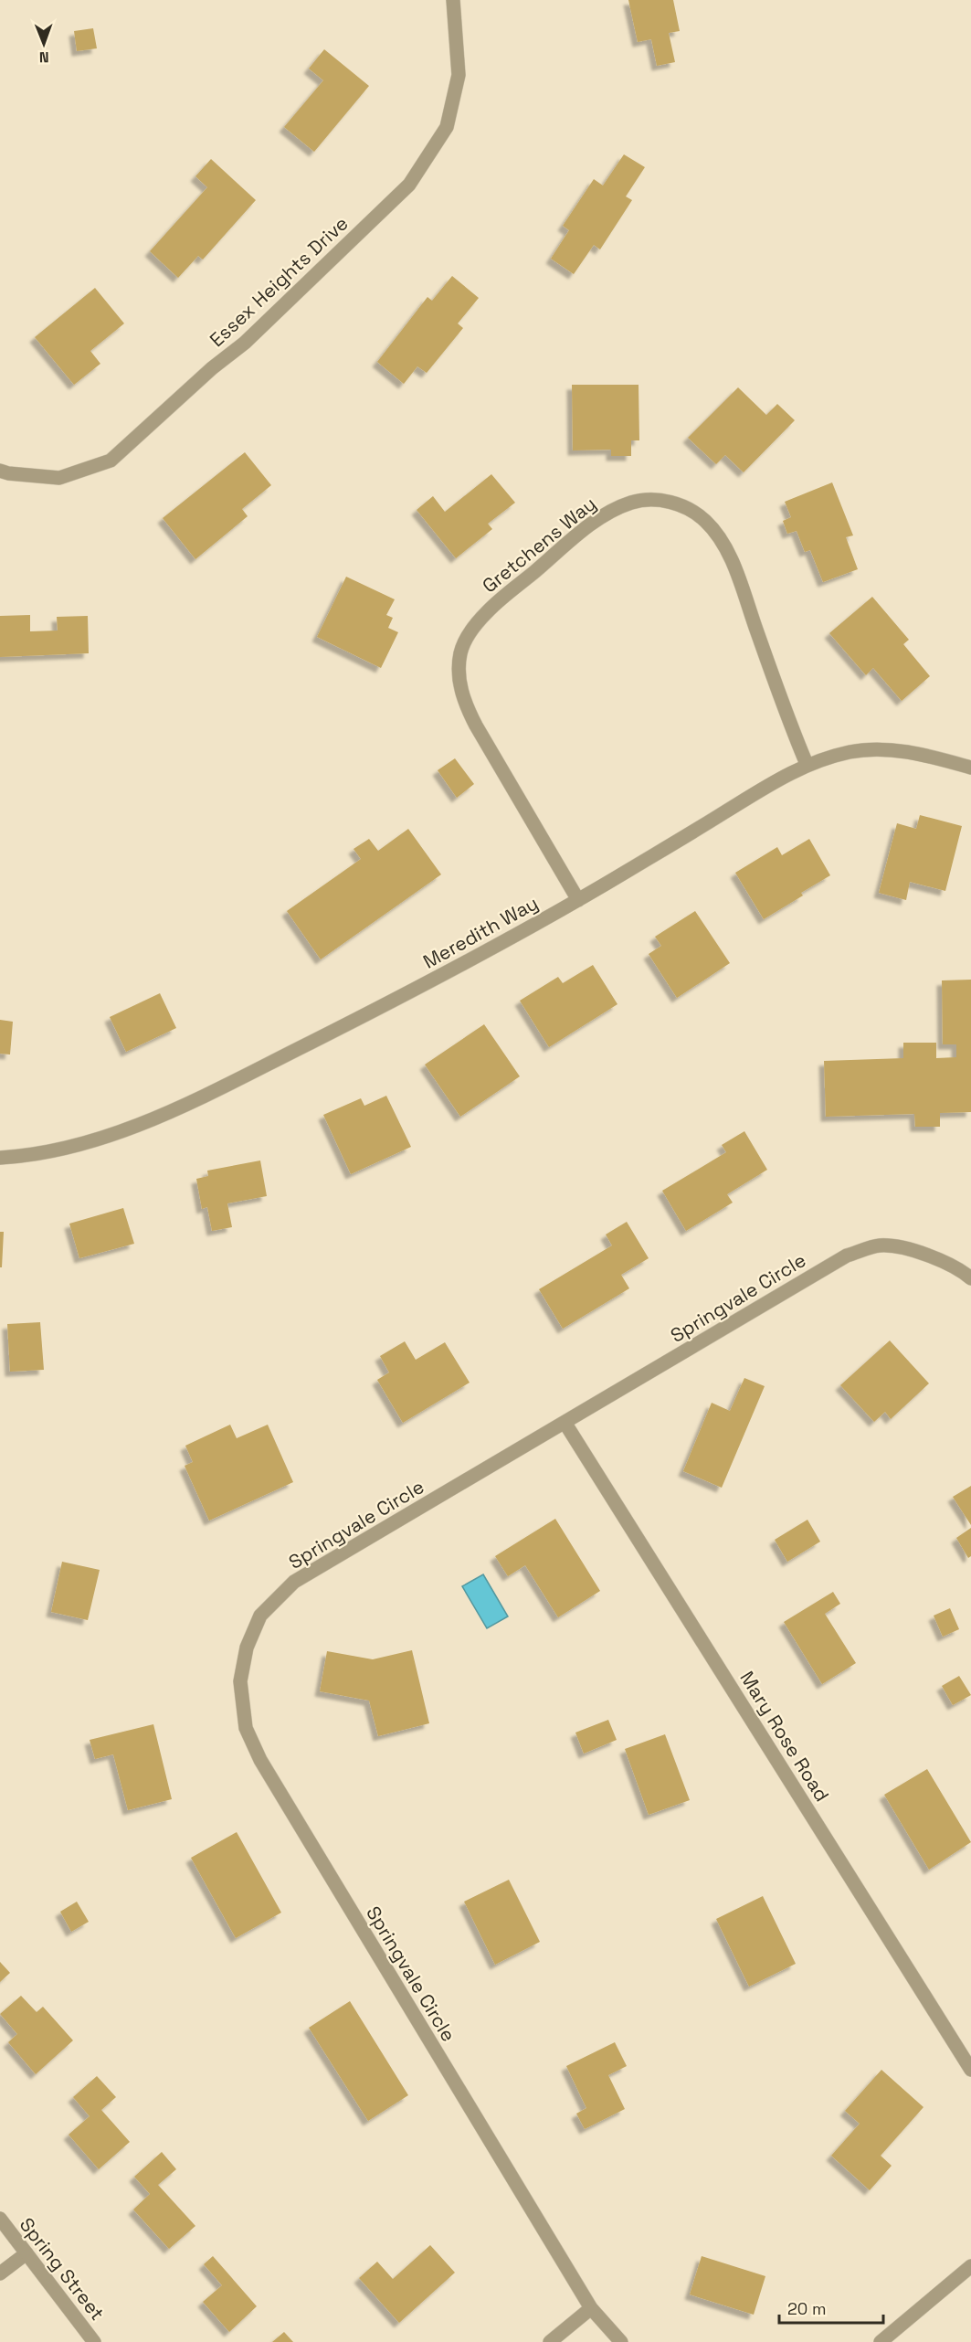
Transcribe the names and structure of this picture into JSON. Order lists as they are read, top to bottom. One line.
{"streets":{"street":["Essex Heights Drive","Gretchens Way","Meredith Way","Springvale Circle","Mary Rose Road","Spring Street"]},"crossings":[["Gretchens Way","Meredith Way"],["Springvale Circle","Mary Rose Road"]],"scale_bar":"20 m","north":"bottom"}
